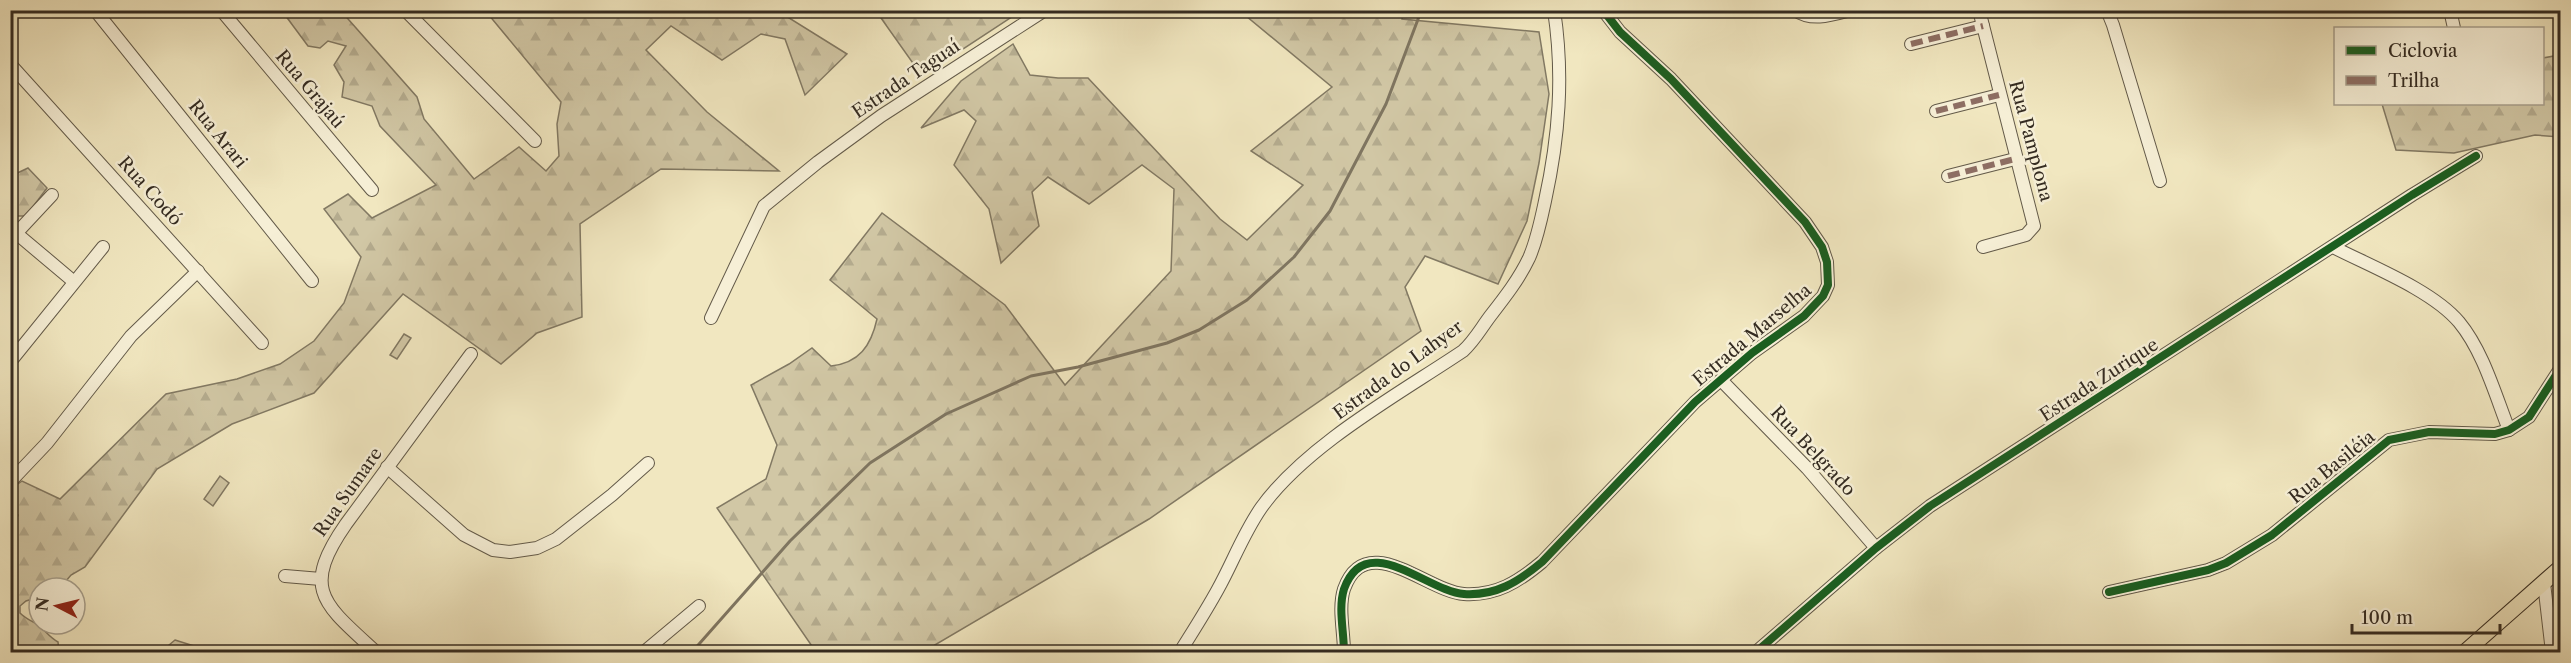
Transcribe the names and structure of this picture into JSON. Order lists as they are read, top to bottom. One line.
{"streets":{"street":["Estrada Taguaí","Rua Grajaú","Rua Arari","Rua Pamplona","Rua Codó","Estrada Marselha","Estrada do Lahyer","Estrada Zurique","Rua Belgrado","Rua Basiléia","Rua Sumare"]},"crossings":[["Estrada Marselha","Rua Belgrado"],["Estrada Zurique","Rua Belgrado"]],"legend":["Ciclovia","Trilha"],"scale_bar":"100 m","north":"left"}
